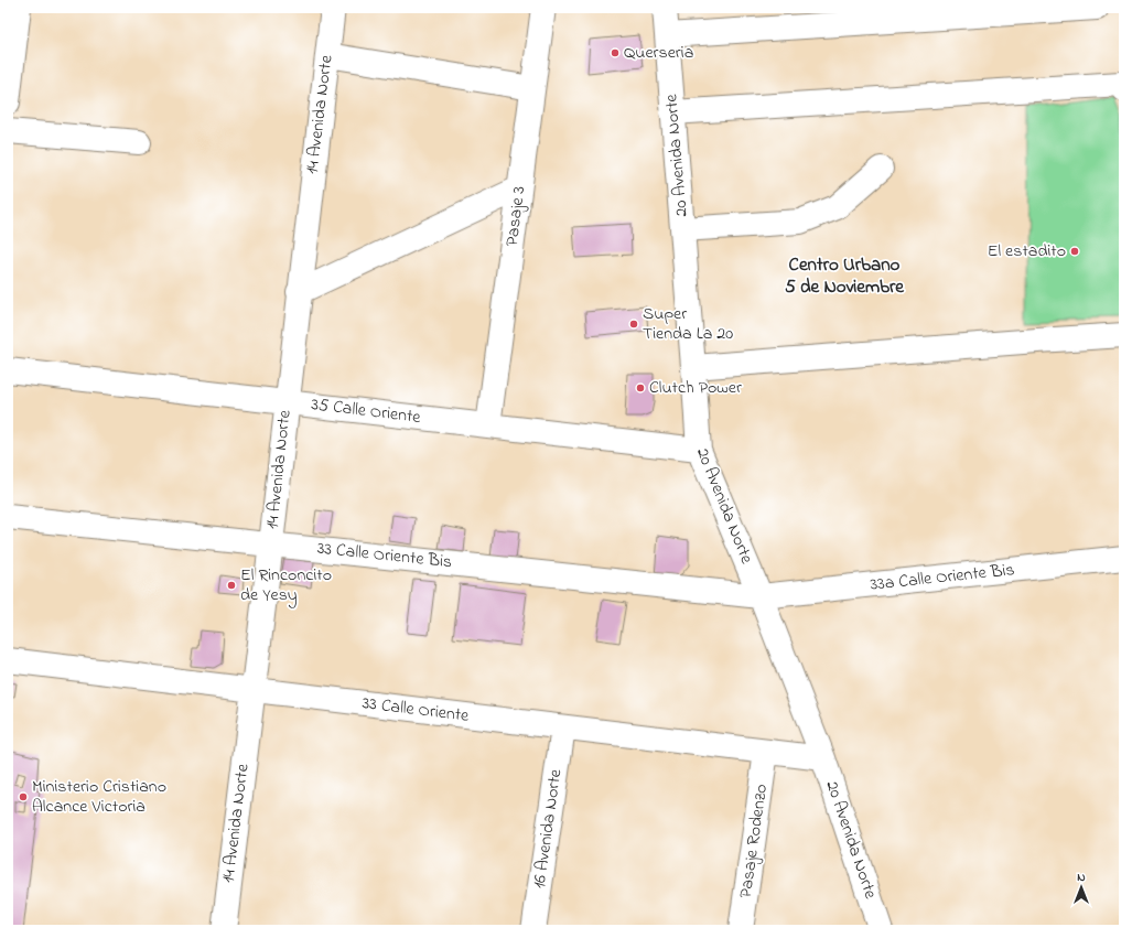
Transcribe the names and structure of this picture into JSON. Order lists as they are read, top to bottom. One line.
{"streets":{"street":["14 Avenida Norte","20 Avenida Norte","Pasaje 3","35 Calle Oriente","33 Calle Oriente Bis","33a Calle Oriente Bis","33 Calle Oriente","16 Avenida Norte","Pasaje Rodenzo"]},"crossings":[["14 Avenida Norte","35 Calle Oriente"],["14 Avenida Norte","33 Calle Oriente Bis"],["14 Avenida Norte","33 Calle Oriente"],["20 Avenida Norte","35 Calle Oriente"],["20 Avenida Norte","33 Calle Oriente Bis"],["20 Avenida Norte","33a Calle Oriente Bis"],["20 Avenida Norte","33 Calle Oriente"],["Pasaje 3","35 Calle Oriente"],["33 Calle Oriente Bis","33a Calle Oriente Bis"],["33 Calle Oriente","16 Avenida Norte"],["33 Calle Oriente","Pasaje Rodenzo"]],"districts":["Centro Urbano 5 de Noviembre"],"places":["Querseria","El estadito","Super Tienda La 20","Clutch Power","El Rinconcito de Yesy","Ministerio Cristiano Alcance Victoria"],"north":"top"}
